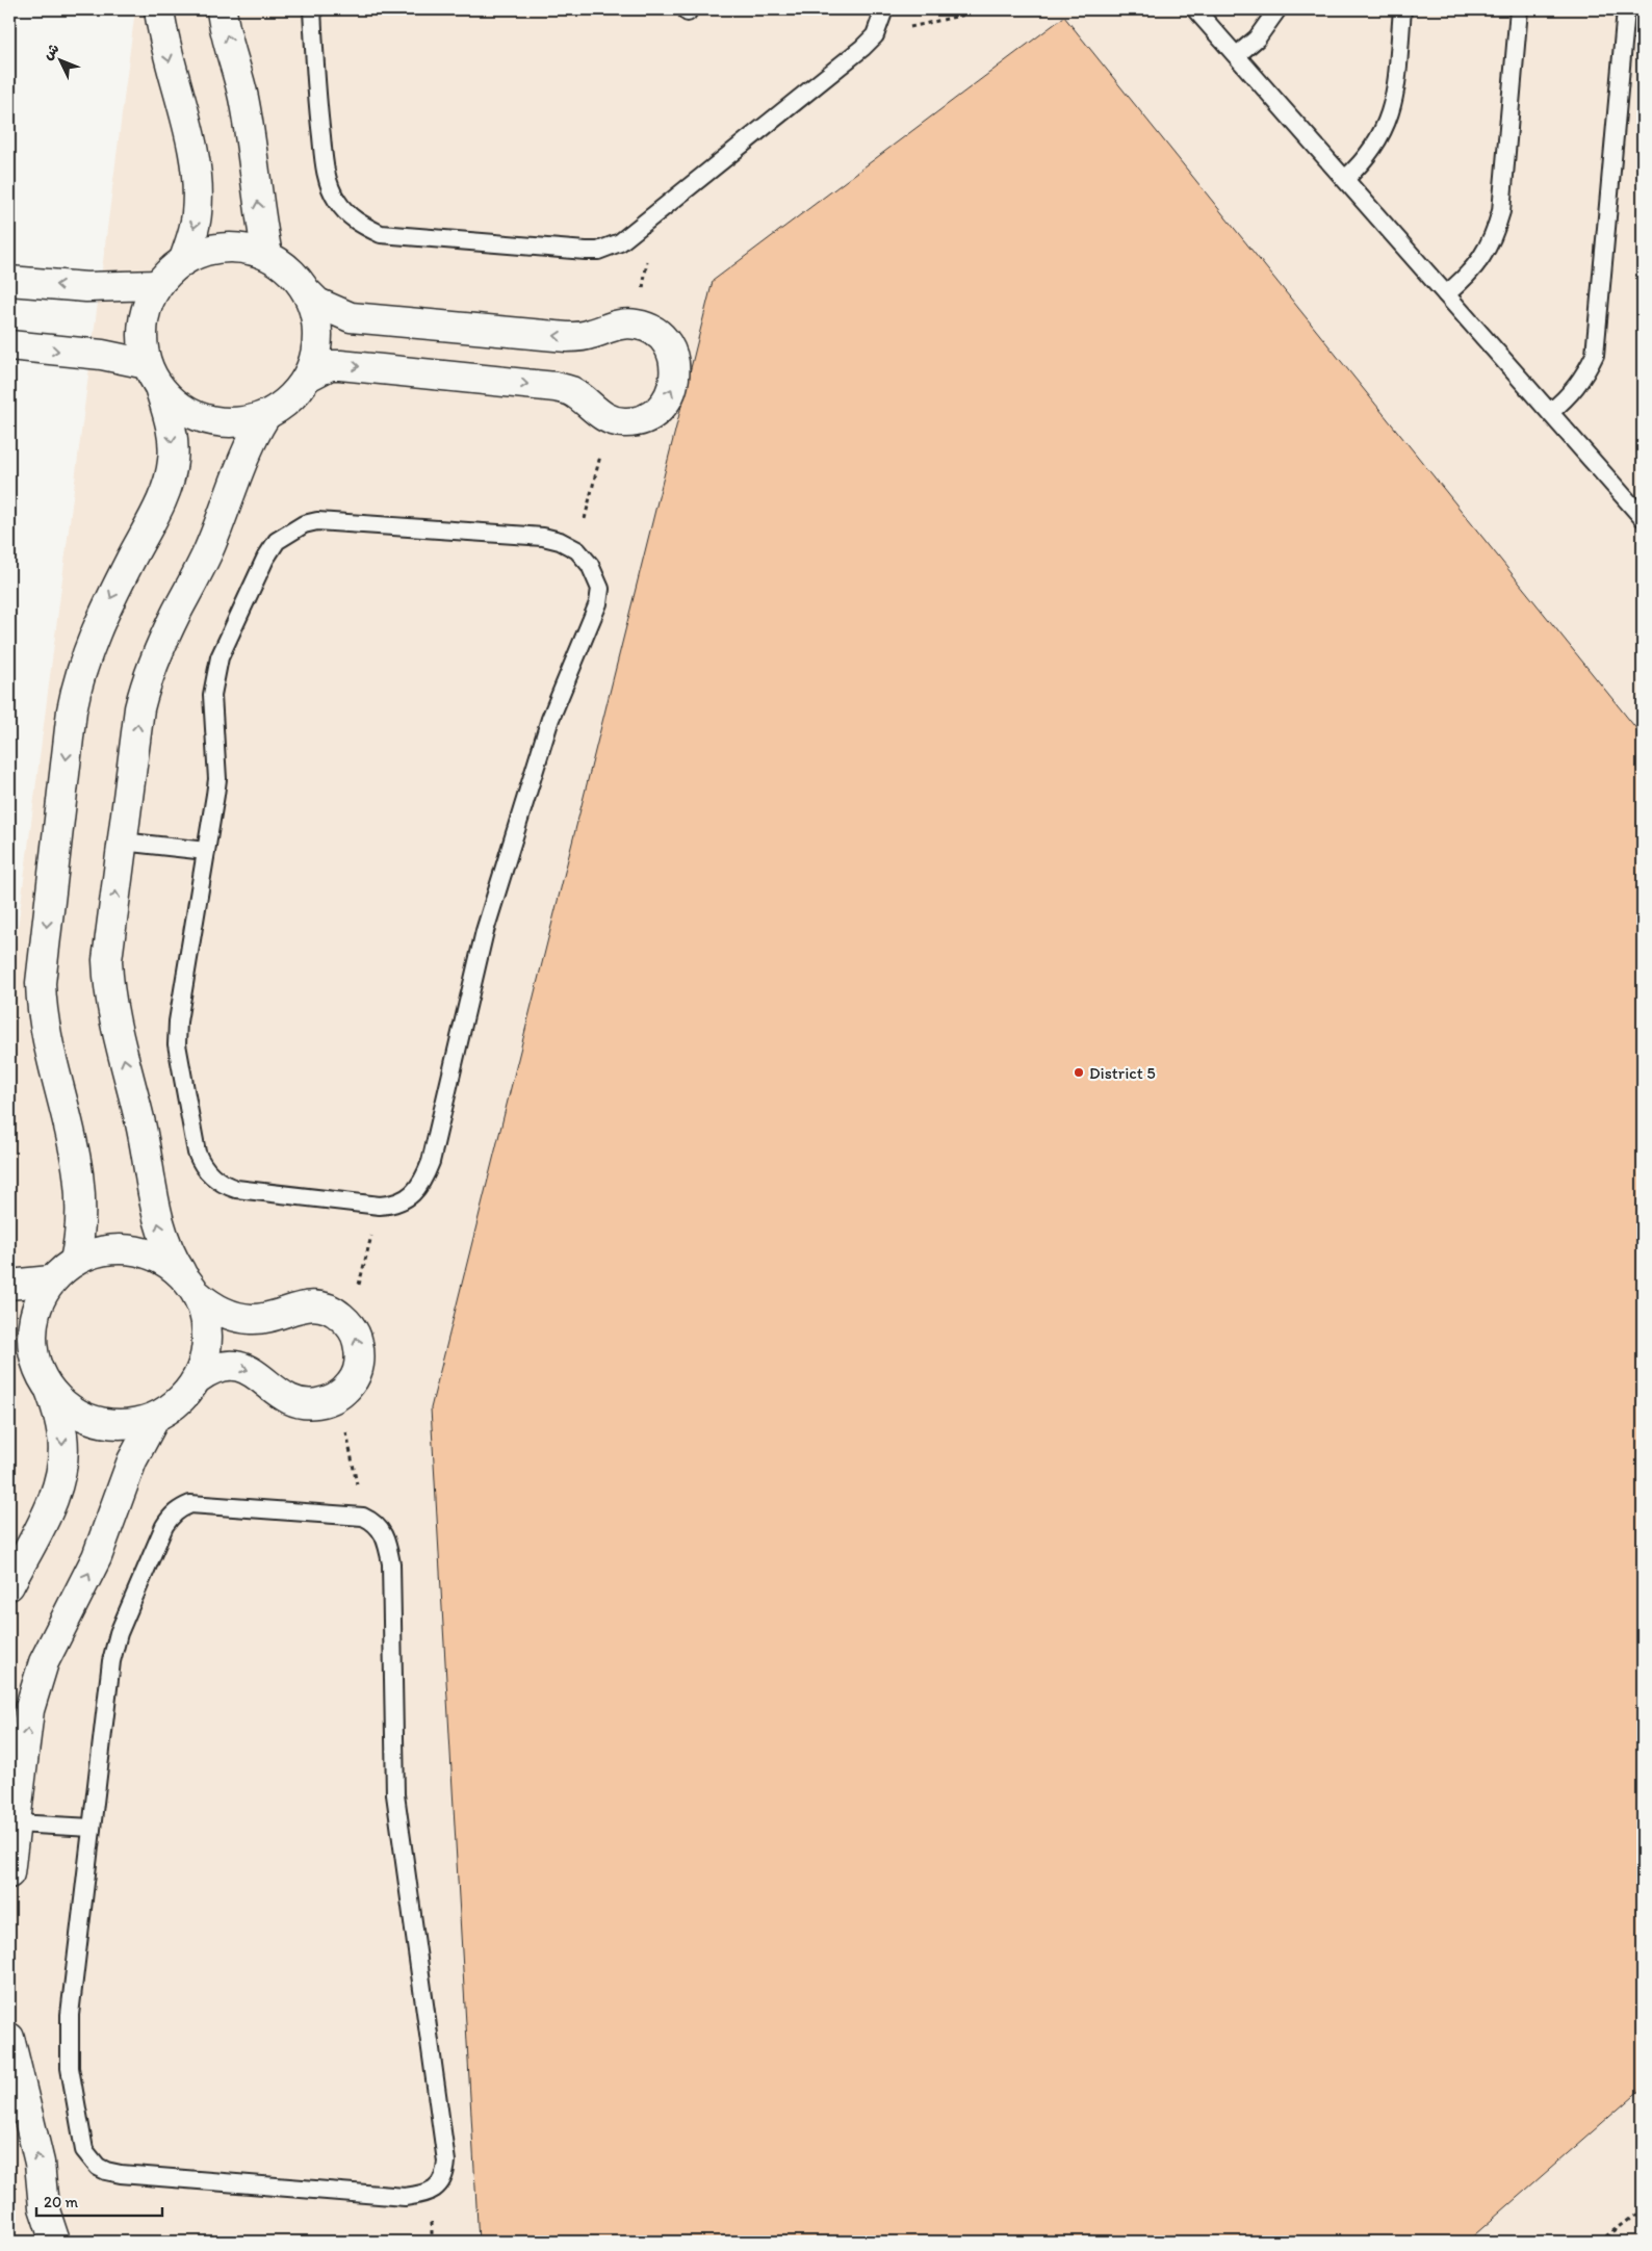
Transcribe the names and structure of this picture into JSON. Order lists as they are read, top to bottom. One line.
{"places":["District 5"],"scale_bar":"20 m","north":"top left"}
